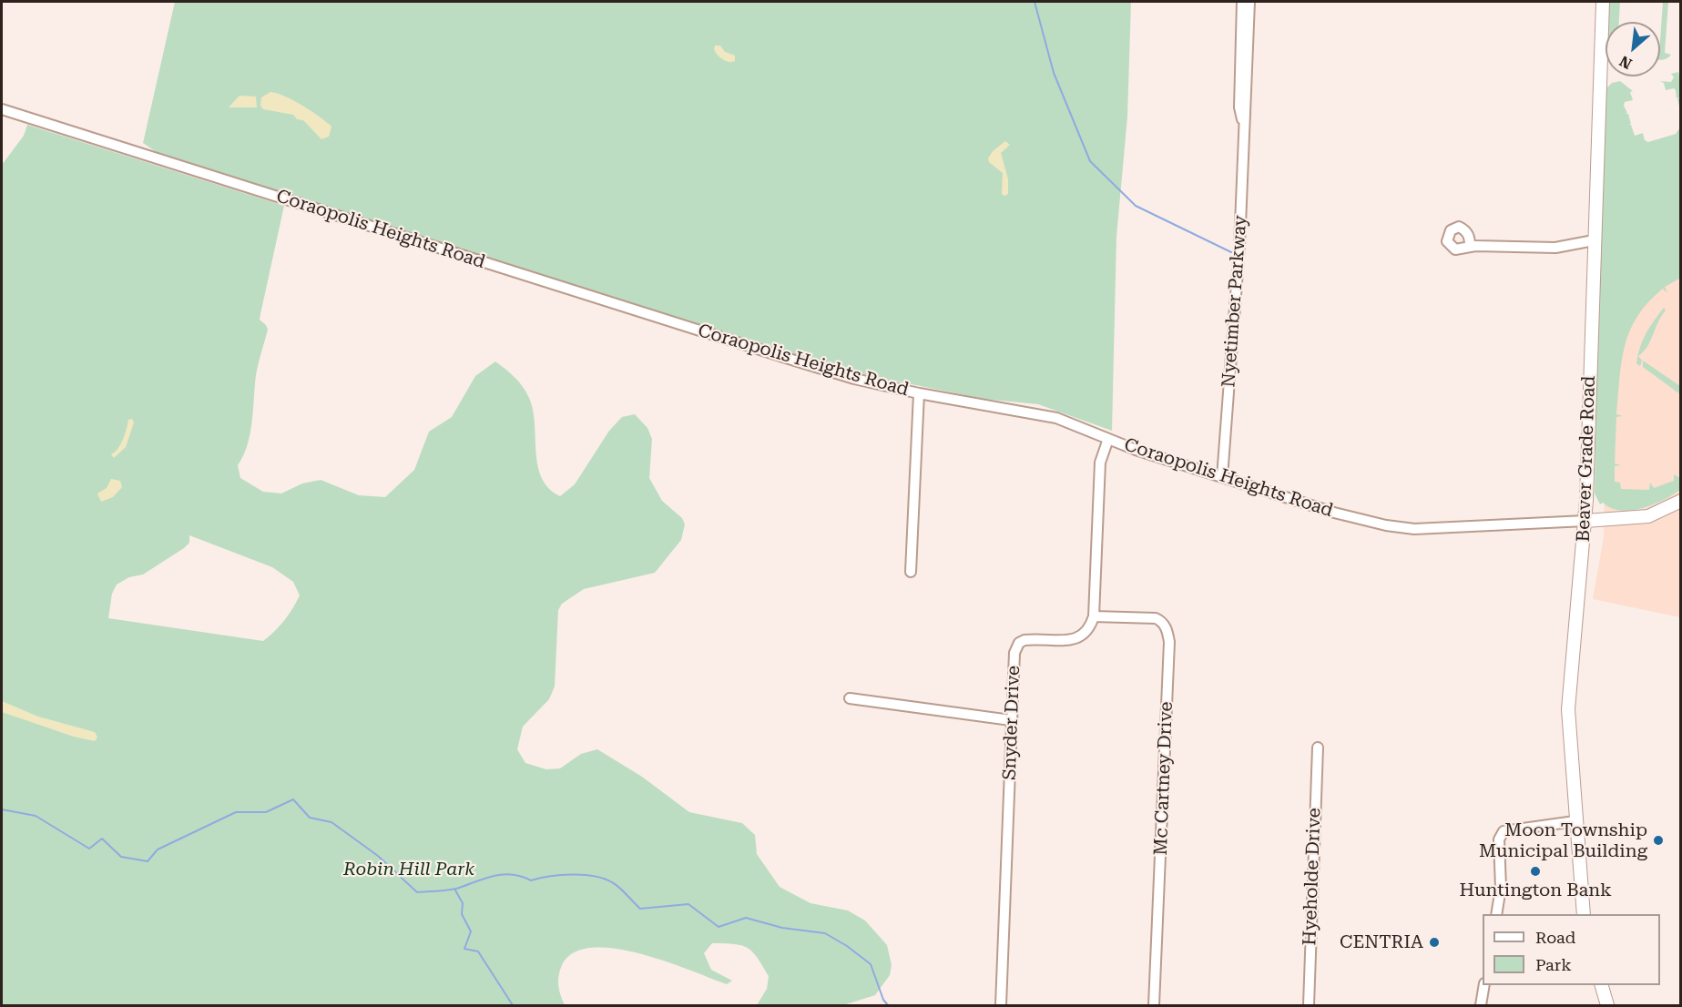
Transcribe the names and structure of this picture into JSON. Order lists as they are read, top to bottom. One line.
{"streets":{"main road":["Coraopolis Heights Road","Beaver Grade Road"],"street":["Nyetimber Parkway","Snyder Drive","Mc Cartney Drive","Hyeholde Drive"]},"crossings":[["Coraopolis Heights Road","Nyetimber Parkway"],["Coraopolis Heights Road","Beaver Grade Road"],["Snyder Drive","Mc Cartney Drive"]],"parks":["Robin Hill Park"],"places":["Moon Township Municipal Building","Huntington Bank","CENTRIA"],"legend":["Road","Park"],"north":"bottom left"}
